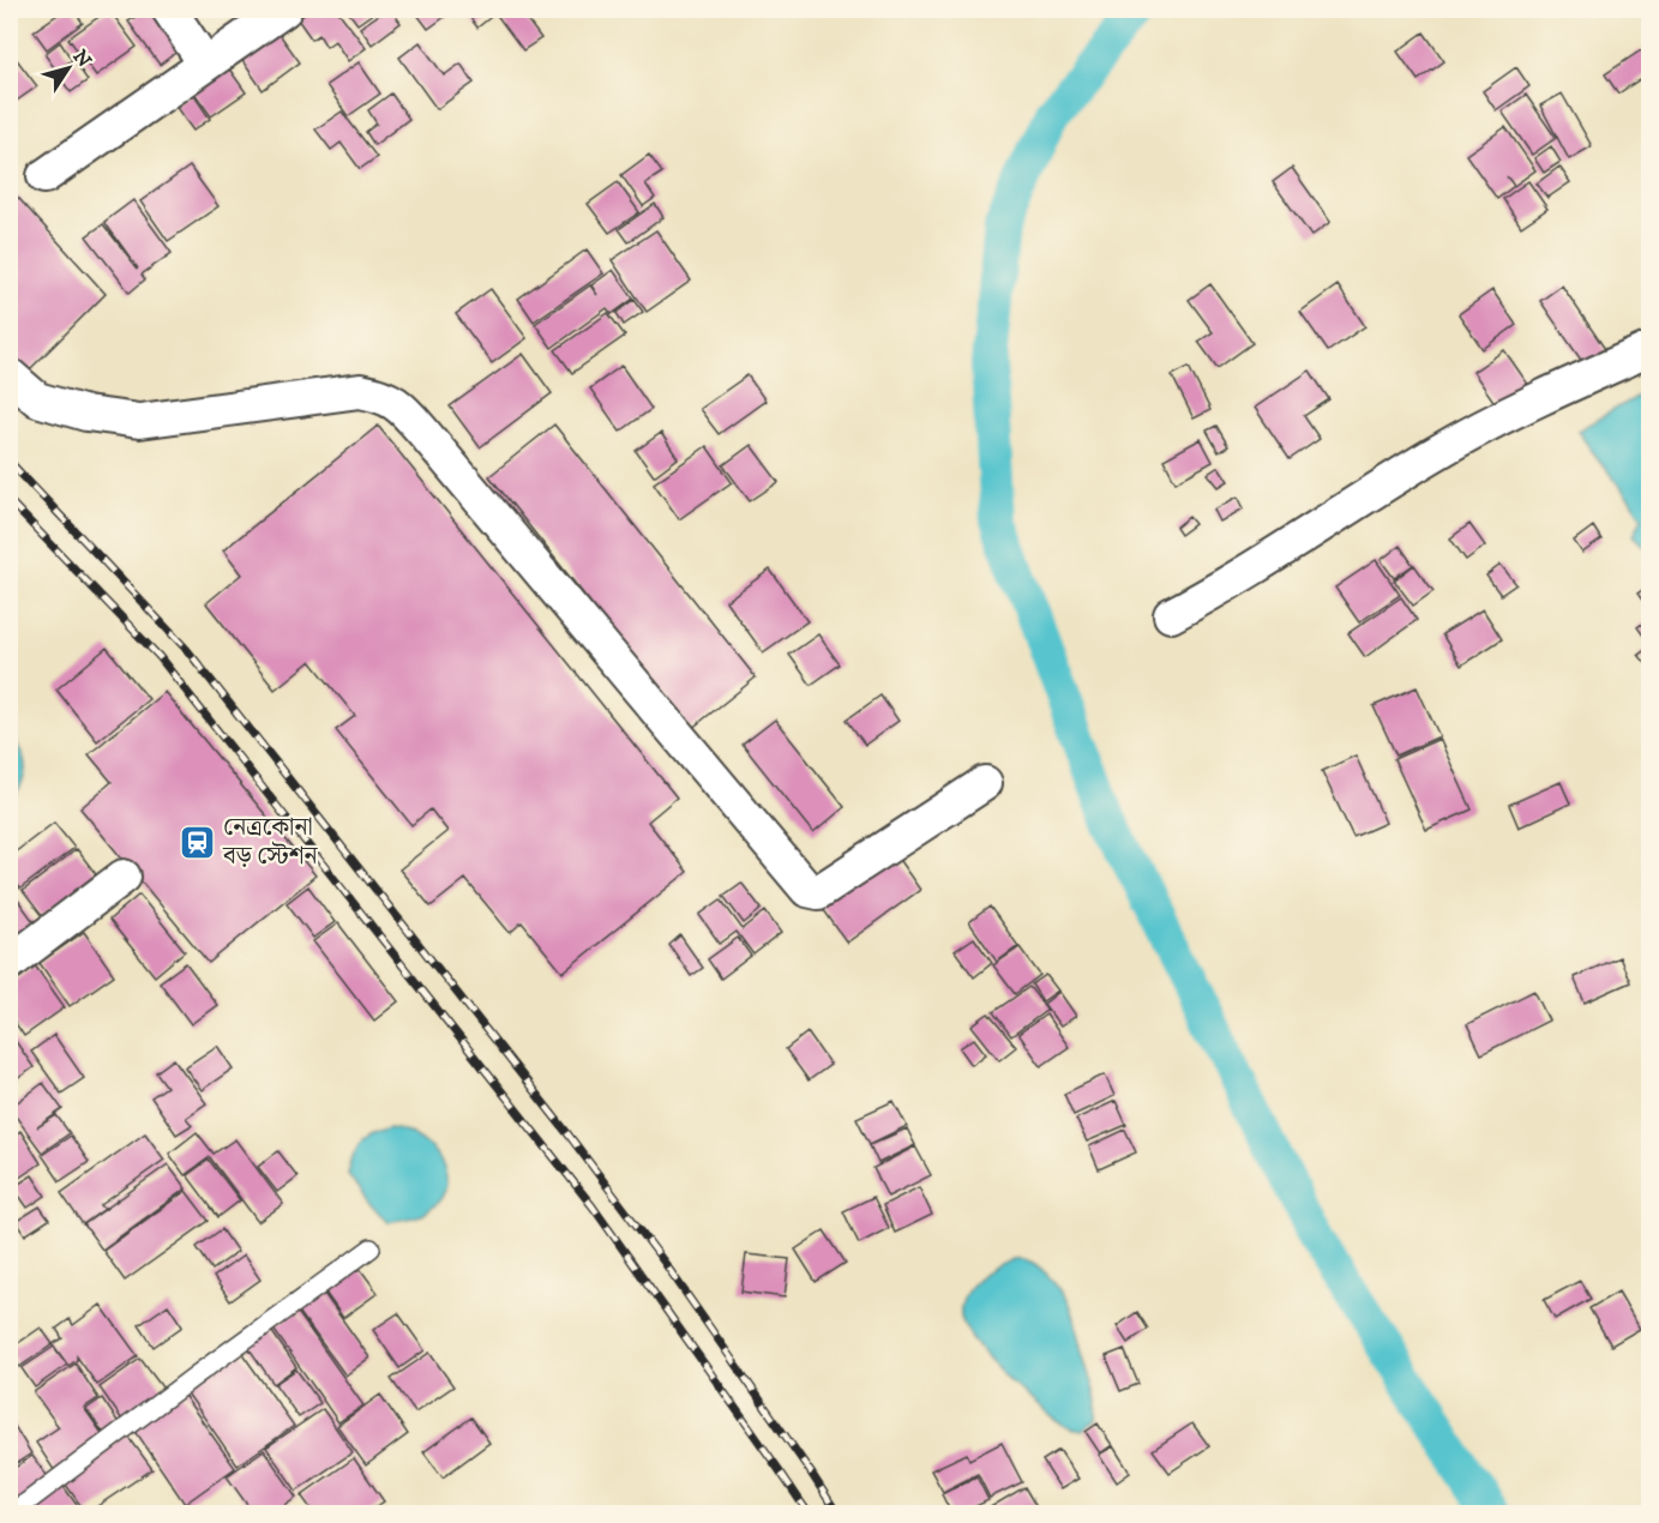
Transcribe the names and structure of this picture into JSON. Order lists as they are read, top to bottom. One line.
{"places":{"station":["নেত্রকোনা বড় স্টেশন"]},"north":"top right"}
